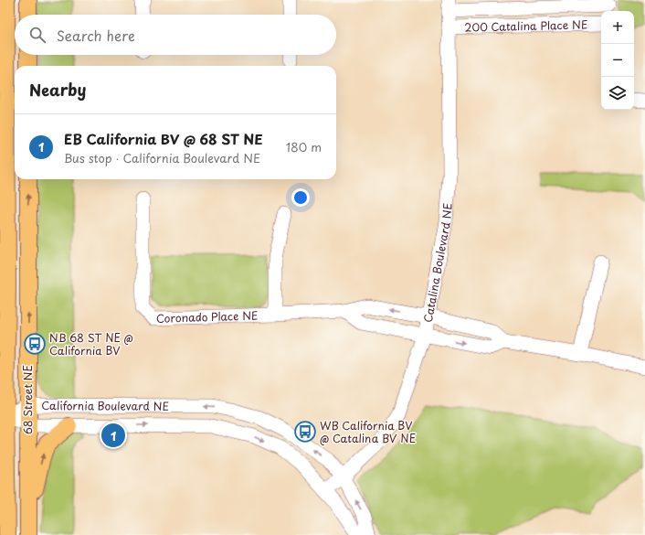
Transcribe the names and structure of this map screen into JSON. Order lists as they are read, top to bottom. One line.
{"streets":{"main road":["68 Street NE"],"street":["200 Catalina Place NE","Catalina Boulevard NE","Coronado Place NE","California Boulevard NE"]},"crossings":[["200 Catalina Place NE","Catalina Boulevard NE"],["Catalina Boulevard NE","Coronado Place NE"],["Catalina Boulevard NE","California Boulevard NE"],["68 Street NE","California Boulevard NE"]],"places":{"bus stop":["NB 68 ST NE @ California BV","WB California BV @ Catalina BV NE"]},"page":{"map_buttons":["+","−"],"search":"Search here","heading":"Nearby","list":[{"mark":"1","name":"EB California BV @ 68 ST NE","note":"Bus stop · California Boulevard NE","value":"180 m"}],"pins":"1"}}
